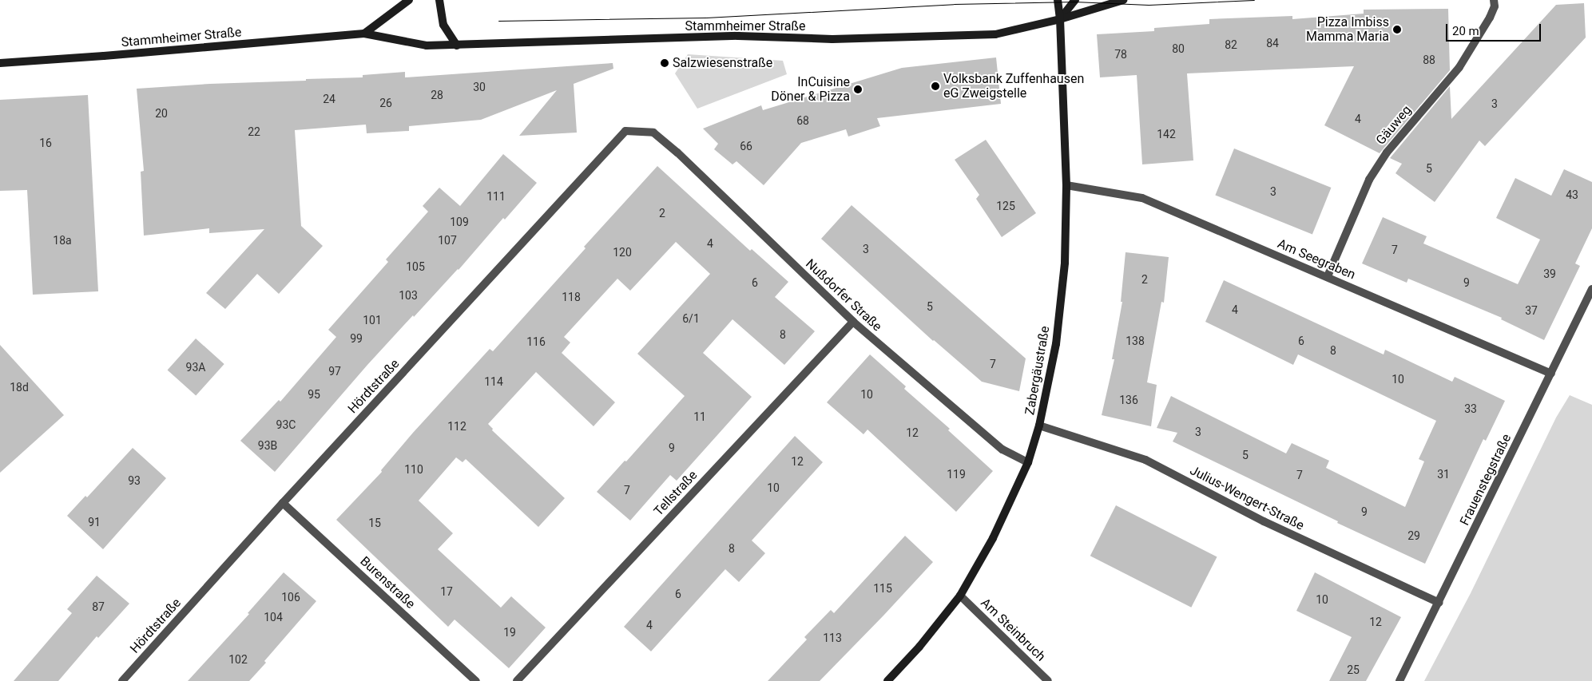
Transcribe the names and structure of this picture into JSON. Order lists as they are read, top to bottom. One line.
{"streets":{"street":["Stammheimer Straße","Gäuweg","Am Seegraben","Nußdorfer Straße","Zabergäustraße","Hördtstraße","Frauenstegstraße","Tellstraße","Julius-Wengert-Straße","Burenstraße","Am Steinbruch"]},"crossings":[["Stammheimer Straße","Zabergäustraße"],["Gäuweg","Am Seegraben"],["Am Seegraben","Zabergäustraße"],["Am Seegraben","Frauenstegstraße"],["Nußdorfer Straße","Zabergäustraße"],["Nußdorfer Straße","Hördtstraße"],["Nußdorfer Straße","Tellstraße"],["Zabergäustraße","Julius-Wengert-Straße"],["Zabergäustraße","Am Steinbruch"],["Hördtstraße","Burenstraße"],["Frauenstegstraße","Julius-Wengert-Straße"]],"places":["Pizza Imbiss Mamma Maria","Salzwiesenstraße","Volksbank Zuffenhausen eG Zweigstelle","InCuisine Döner & Pizza"],"house_numbers":["84","82","80","78","88","30","28","24","26","3","20","4","68","22","142","16","66","5","3","43","111","125","2","109","18a","107","4","3","7","120","105","39","2","6","9","103","118","5","4","37","6/1","101","8","99","138","6","116","8","7","93A","97","10","114","18d","95","10","136","33","11","93C","112","3","12","93B","9","5","12","110","119","31","7","93","10","7","9","91","15","29","8","115","17","6","106","10","87","104","12","4","19","113","102","25"],"scale_bar":"20 m"}
